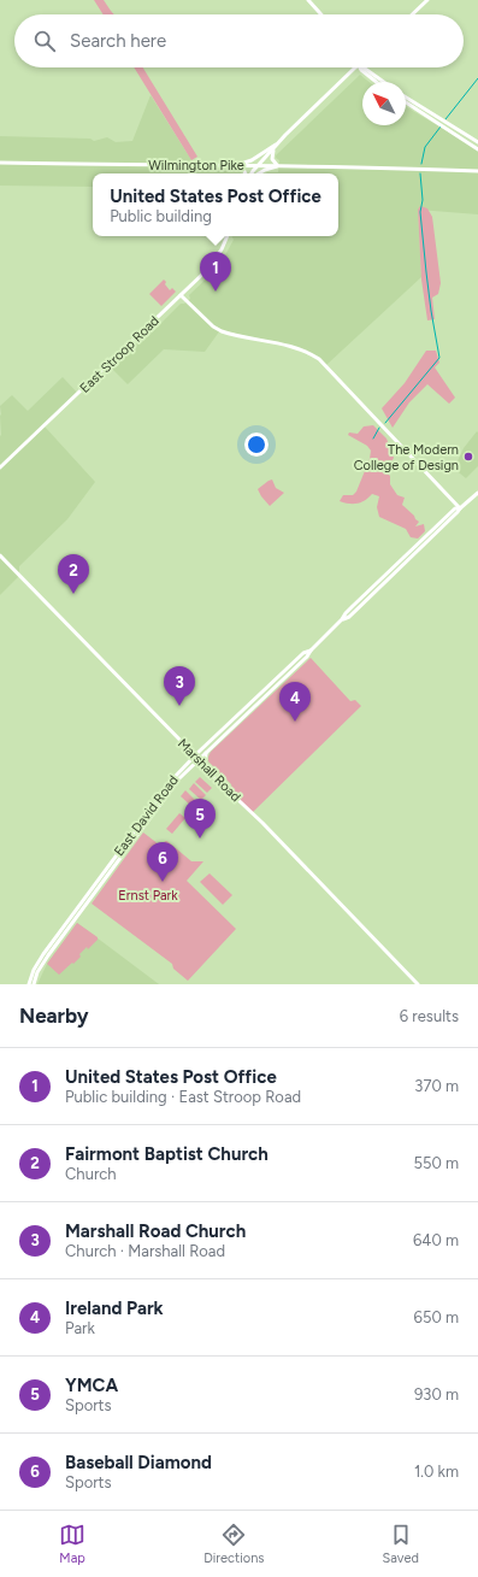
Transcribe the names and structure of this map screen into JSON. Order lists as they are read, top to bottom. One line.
{"streets":{"street":["Wilmington Pike","East Stroop Road","Marshall Road","East David Road"]},"crossings":[["Marshall Road","East David Road"]],"parks":["Ernst Park"],"places":["The Modern College of Design"],"north":"top left","page":{"search":"Search here","popup":["United States Post Office","Public building"],"pins":["1","2","3","4","5","6"],"heading":["Nearby","6 results"],"list":[{"mark":"1","name":"United States Post Office","note":"Public building · East Stroop Road","value":"370 m"},{"mark":"2","name":"Fairmont Baptist Church","note":"Church","value":"550 m"},{"mark":"3","name":"Marshall Road Church","note":"Church · Marshall Road","value":"640 m"},{"mark":"4","name":"Ireland Park","note":"Park","value":"650 m"},{"mark":"5","name":"YMCA","note":"Sports","value":"930 m"},{"mark":"6","name":"Baseball Diamond","note":"Sports","value":"1.0 km"}],"nav":["Map","Directions","Saved"]}}
